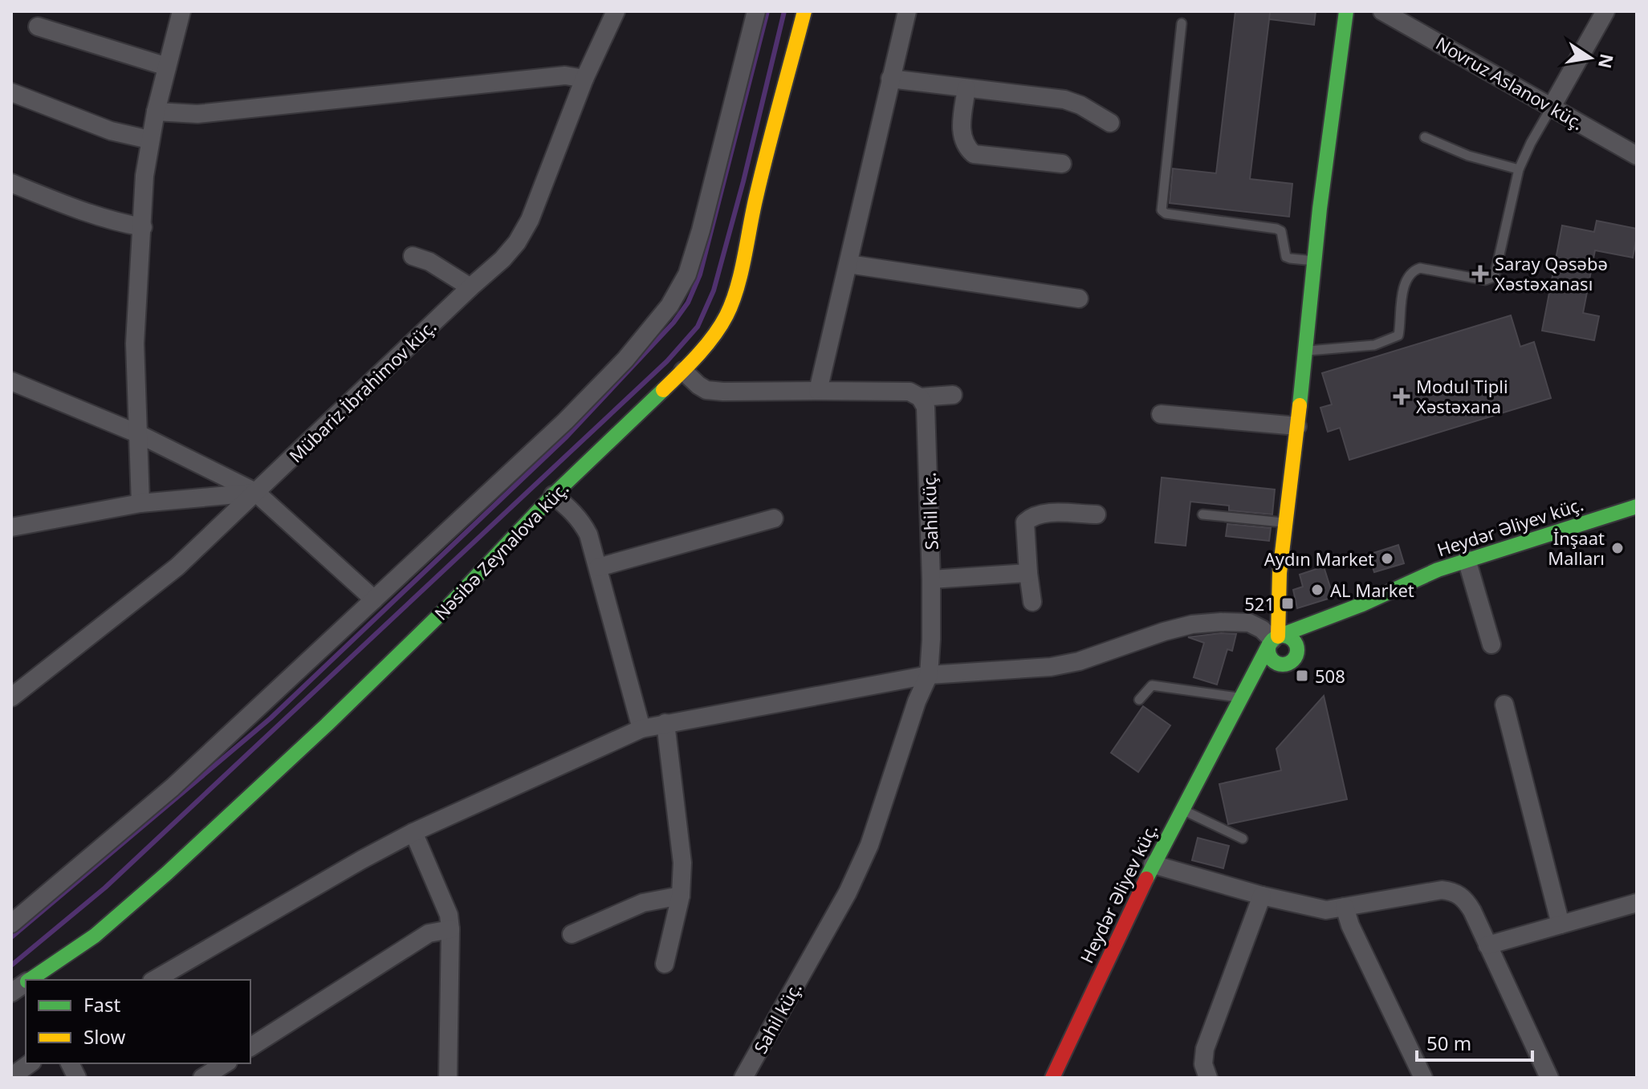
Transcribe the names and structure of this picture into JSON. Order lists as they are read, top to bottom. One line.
{"streets":{"street":["Novruz Aslanov küç.","Mübariz İbrahimov küç.","Sahil küç.","Heydər Əliyev küç.","Nəsibə Zeynalova küç."]},"places":{"health":["Saray Qəsəbə Xəstəxanası","Modul Tipli Xəstəxana"],"other":["İnşaat Malları","Aydın Market","AL Market"],"transit":["521","508"]},"legend":["Fast","Slow"],"scale_bar":"50 m","north":"right"}
